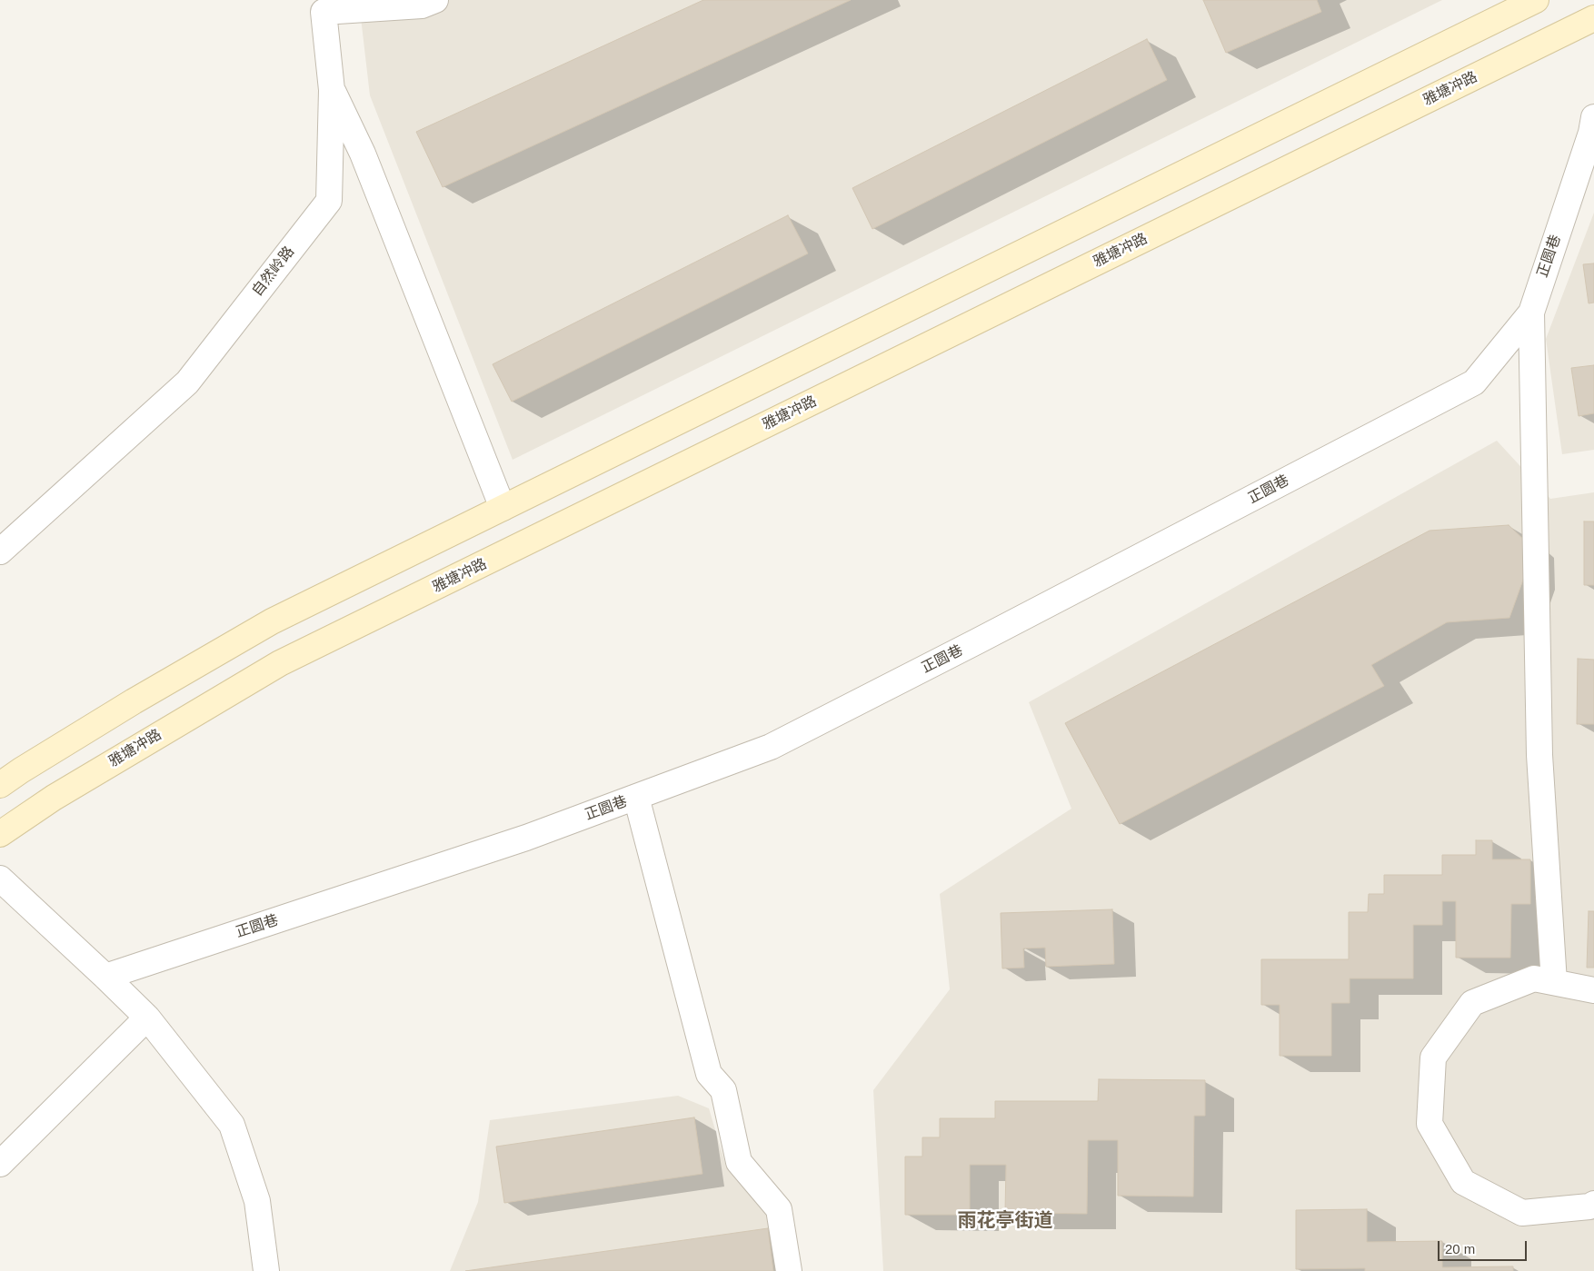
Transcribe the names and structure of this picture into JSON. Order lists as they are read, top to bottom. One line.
{"streets":{"street":["雅塘冲路","正圆巷","自然岭路"]},"districts":["雨花亭街道"],"scale_bar":"20 m"}
